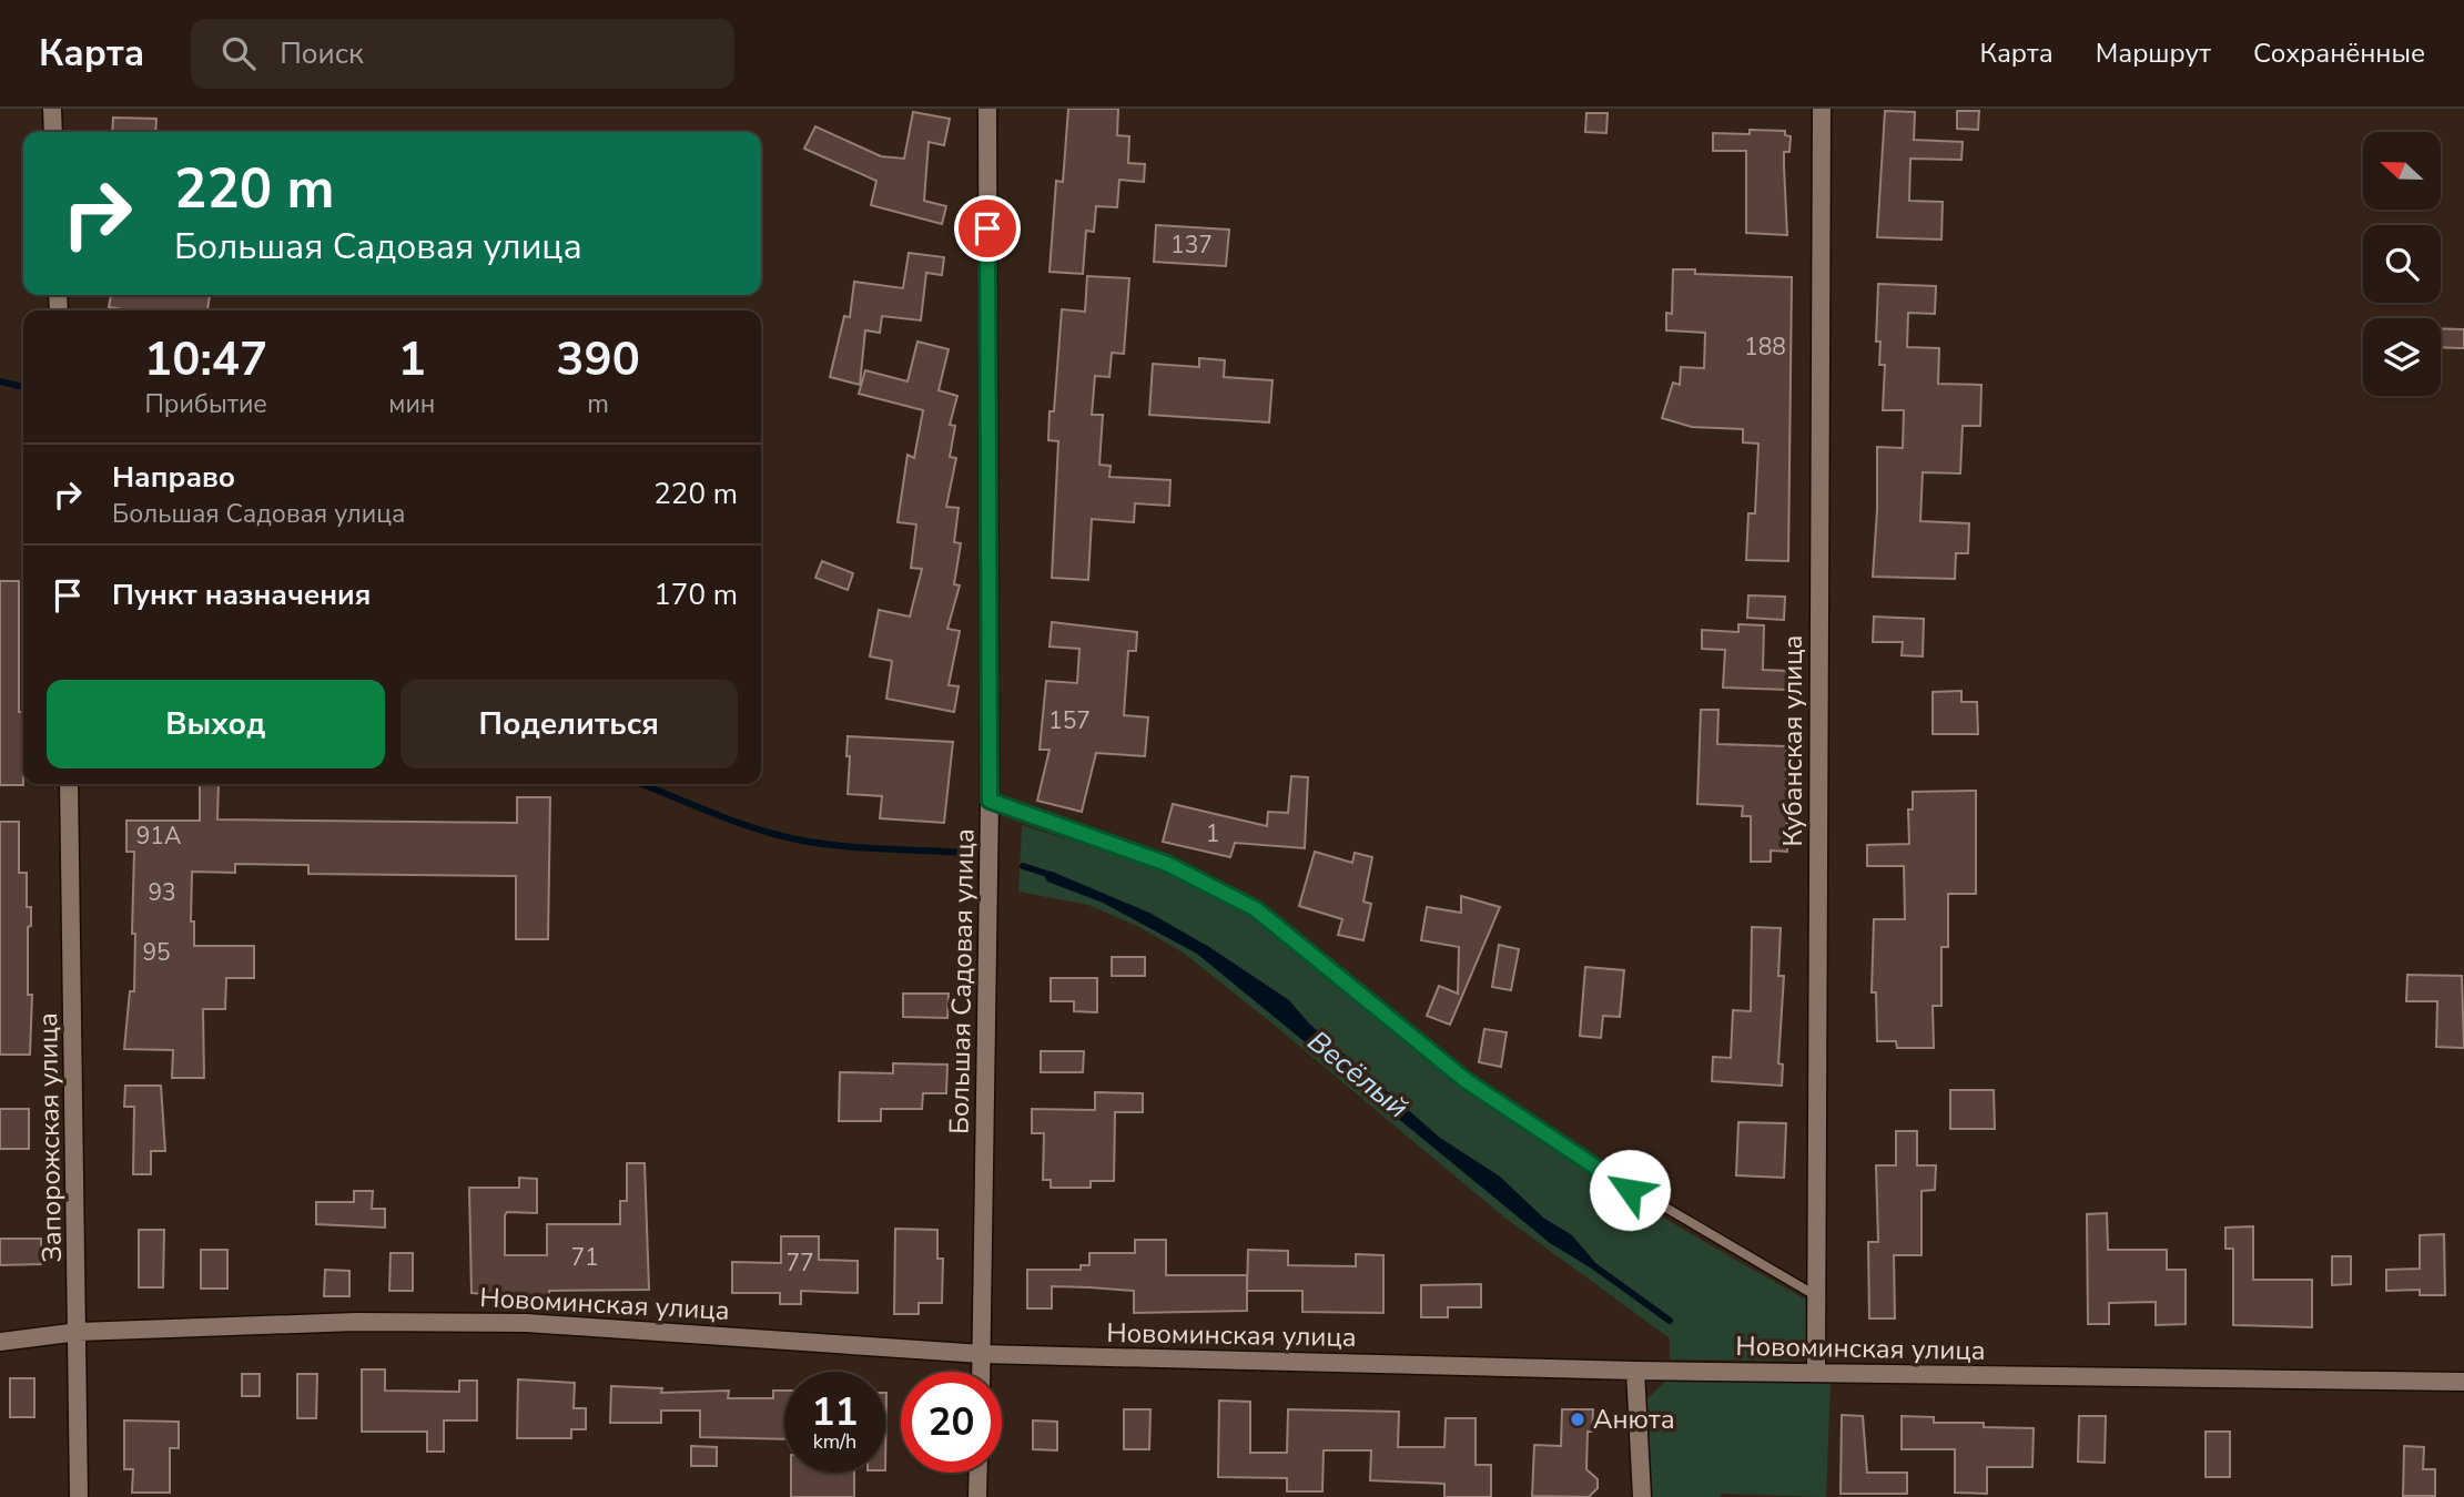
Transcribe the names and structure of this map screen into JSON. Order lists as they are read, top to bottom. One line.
{"streets":{"street":["Кубанская улица","Большая Садовая улица","Запорожская улица","Новоминская улица"]},"crossings":[["Кубанская улица","Новоминская улица"],["Большая Садовая улица","Новоминская улица"],["Запорожская улица","Новоминская улица"]],"water":["Весёлый"],"places":["Анюта"],"house_numbers":["137","188","157","1","91А","93","95","71","77"],"north":"left","page":{"header":"Карта","search":"Поиск","nav":["Карта","Маршрут","Сохранённые"],"turn":["220 m","Большая Садовая улица"],"eta":["10:47","Прибытие","1","мин","390","m"],"list":[{"name":"Направо","note":"Большая Садовая улица","value":"220 m"},{"name":"Пункт назначения","value":"170 m"}],"buttons":["Выход","Поделиться"],"speed":"11 km/h","limit":"20"}}
